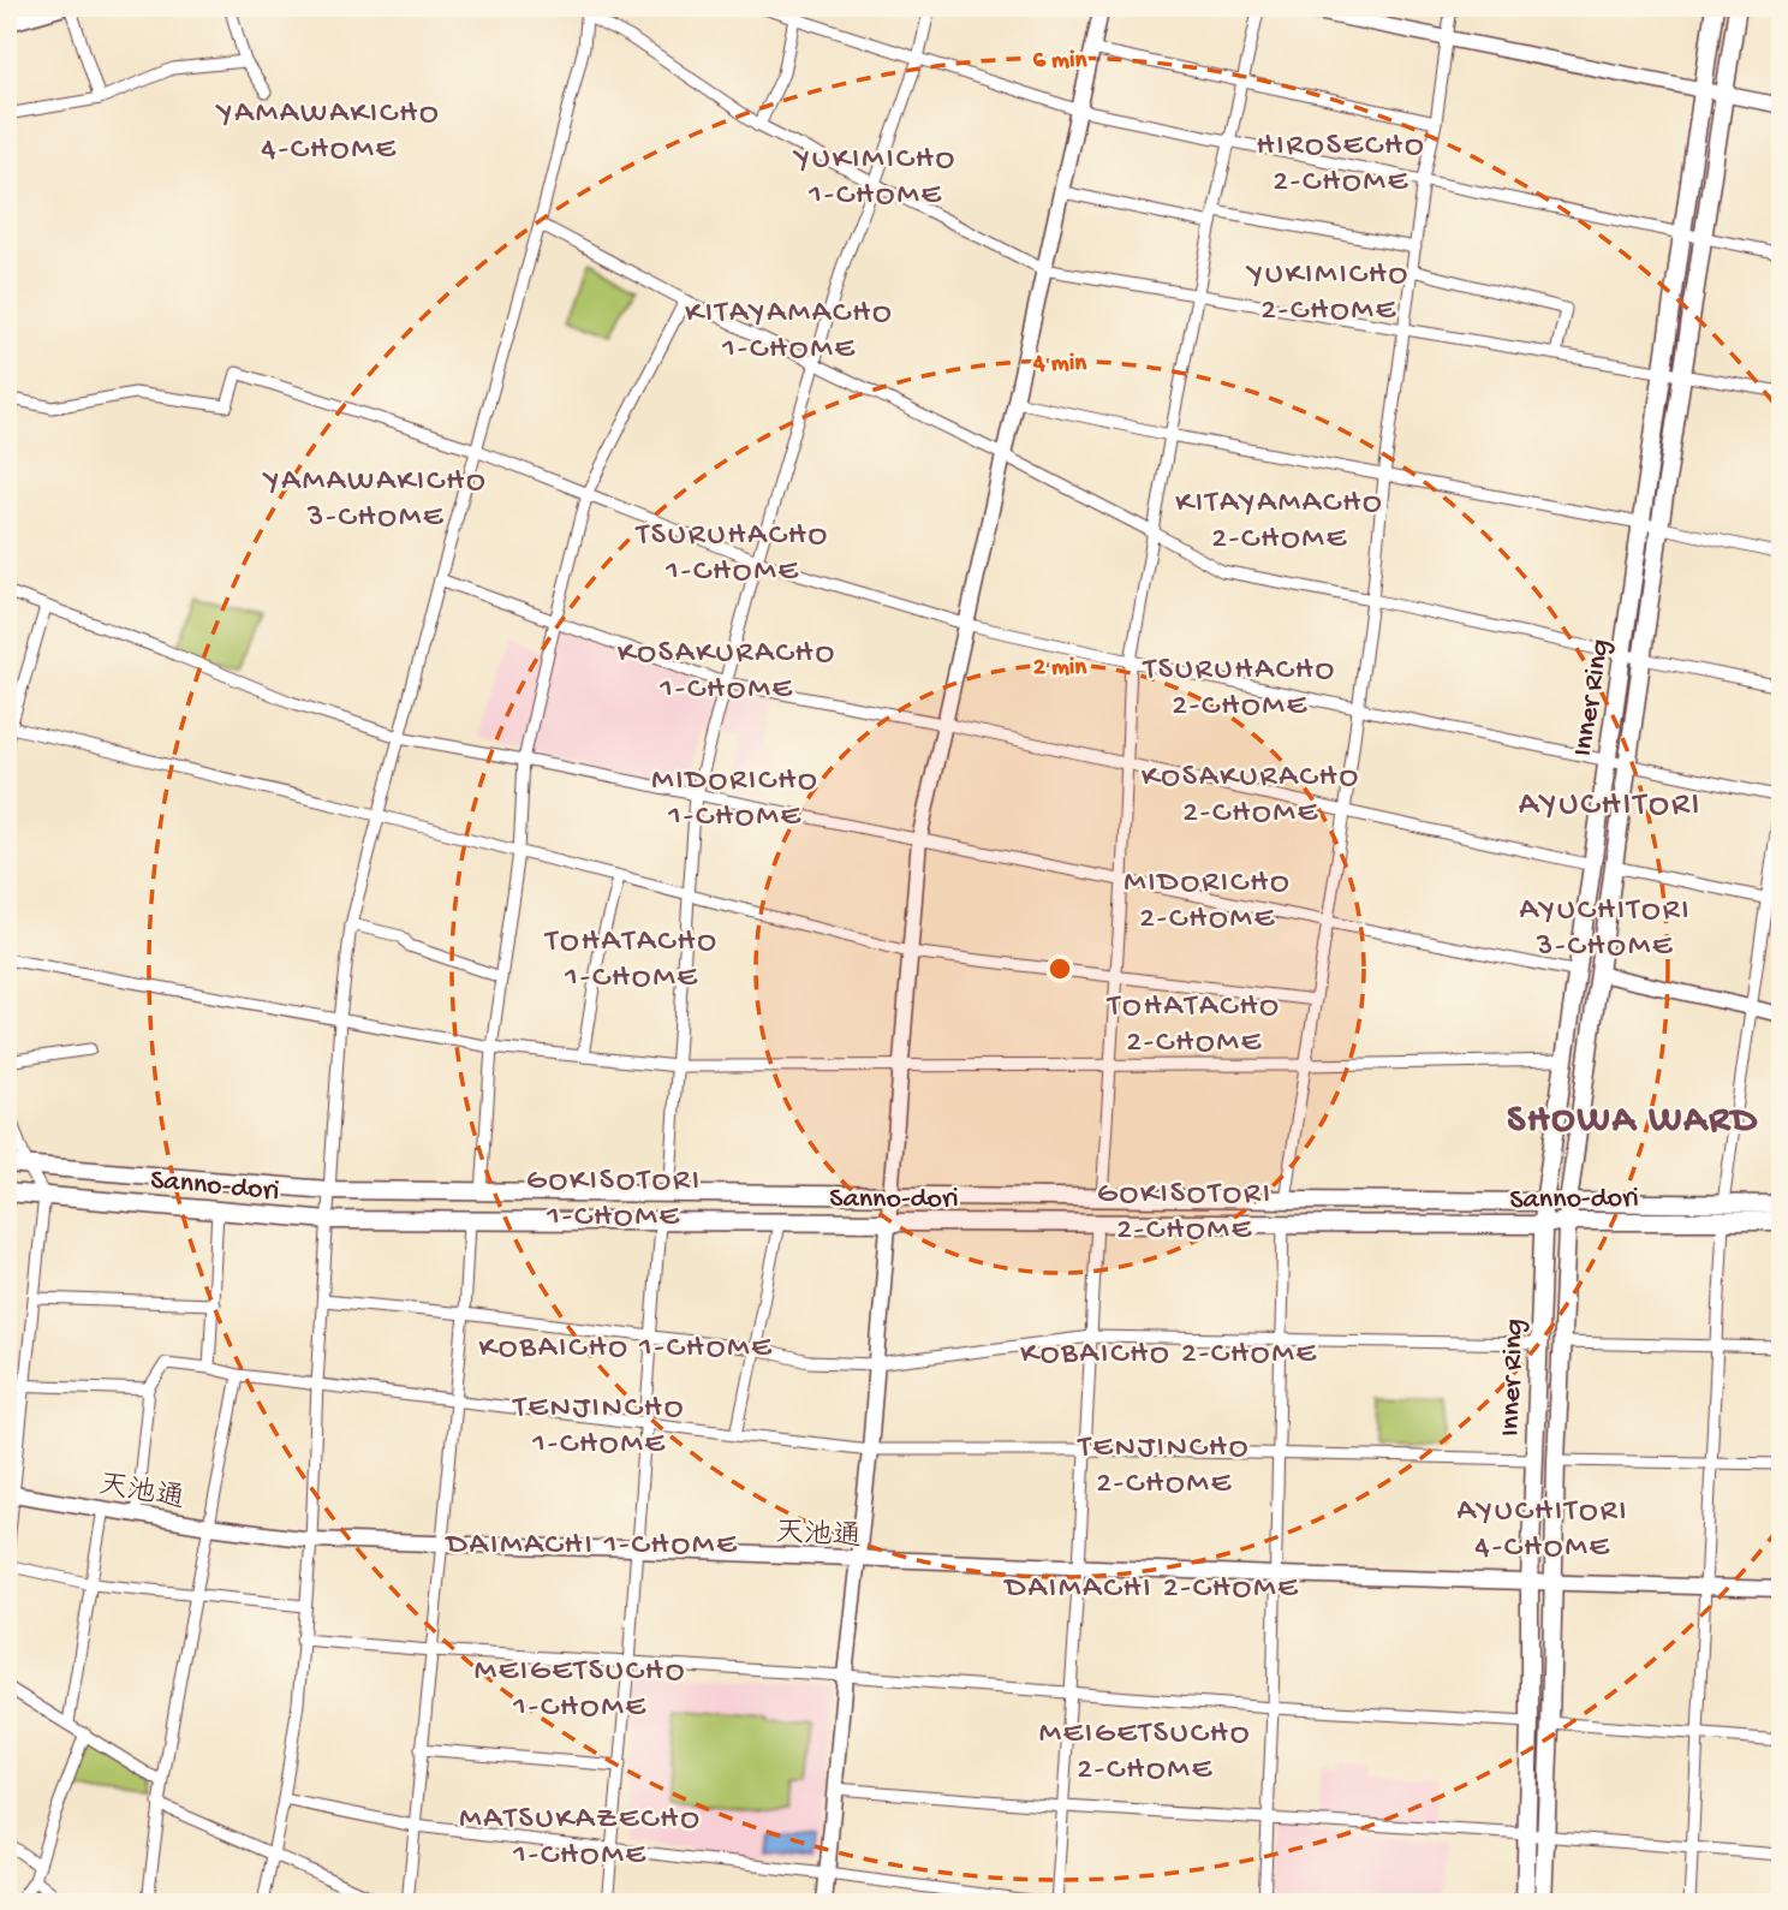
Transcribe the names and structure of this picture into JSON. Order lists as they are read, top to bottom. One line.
{"streets":{"main road":["Inner Ring","Sanno-dori"],"street":["天池通"]},"crossings":[["Inner Ring","Sanno-dori"],["Inner Ring","天池通"]],"districts":["YAMAWAKICHO 4-CHOME","HIROSECHO 2-CHOME","YUKIMICHO 1-CHOME","YUKIMICHO 2-CHOME","KITAYAMACHO 1-CHOME","YAMAWAKICHO 3-CHOME","KITAYAMACHO 2-CHOME","TSURUHACHO 1-CHOME","KOSAKURACHO 1-CHOME","TSURUHACHO 2-CHOME","KOSAKURACHO 2-CHOME","MIDORICHO 1-CHOME","AYUCHITORI","MIDORICHO 2-CHOME","AYUCHITORI 3-CHOME","TOHATACHO 1-CHOME","TOHATACHO 2-CHOME","SHOWA WARD","GOKISOTORI 1-CHOME","GOKISOTORI 2-CHOME","KOBAICHO 1-CHOME","KOBAICHO 2-CHOME","TENJINCHO 1-CHOME","TENJINCHO 2-CHOME","AYUCHITORI 4-CHOME","DAIMACHI 1-CHOME","DAIMACHI 2-CHOME","MEIGETSUCHO 1-CHOME","MEIGETSUCHO 2-CHOME","MATSUKAZECHO 1-CHOME"],"rings":["6 min","4 min","2 min"]}
